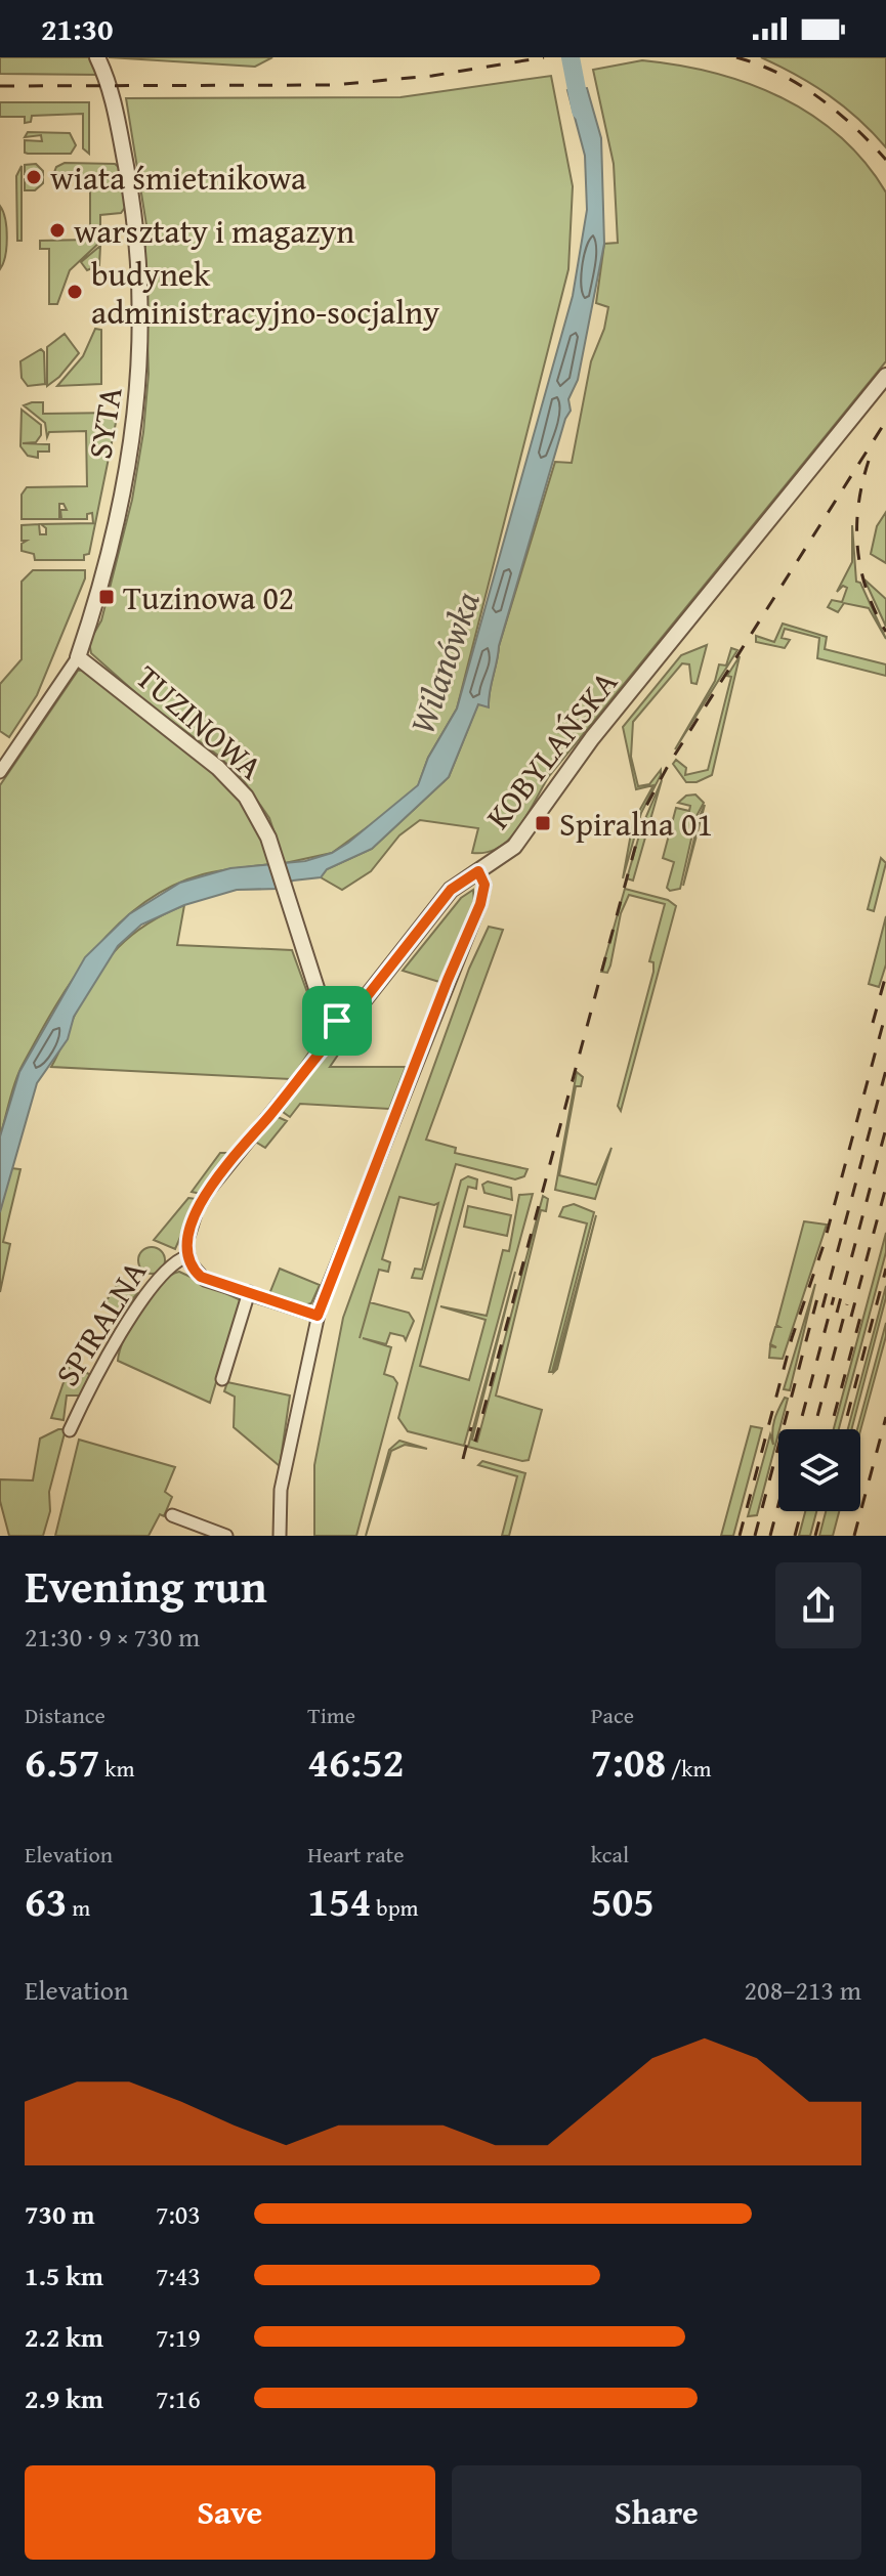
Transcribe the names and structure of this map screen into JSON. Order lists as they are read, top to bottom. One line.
{"streets":{"street":["SYTA","TUZINOWA","KOBYLAŃSKA","SPIRALNA"]},"crossings":[["SYTA","TUZINOWA"],["TUZINOWA","SPIRALNA"],["KOBYLAŃSKA","SPIRALNA"]],"water":["Wilanówka"],"places":{"other":["wiata śmietnikowa","warsztaty i magazyn","budynek administracyjno-socjalny"],"transit":["Tuzinowa 02","Spiralna 01"]},"page":{"status":"21:30","heading":["Evening run","21:30 · 9 × 730 m"],"stats":[["Distance","6.57 km"],["Time","46:52"],["Pace","7:08 /km"],["Elevation","63 m"],["Heart rate","154 bpm"],["kcal","505"]],"chart":["Elevation","208–213 m"],"list":[{"name":"730 m","note":"7:03"},{"name":"1.5 km","note":"7:43"},{"name":"2.2 km","note":"7:19"},{"name":"2.9 km","note":"7:16"}],"buttons":["Save","Share"]}}
